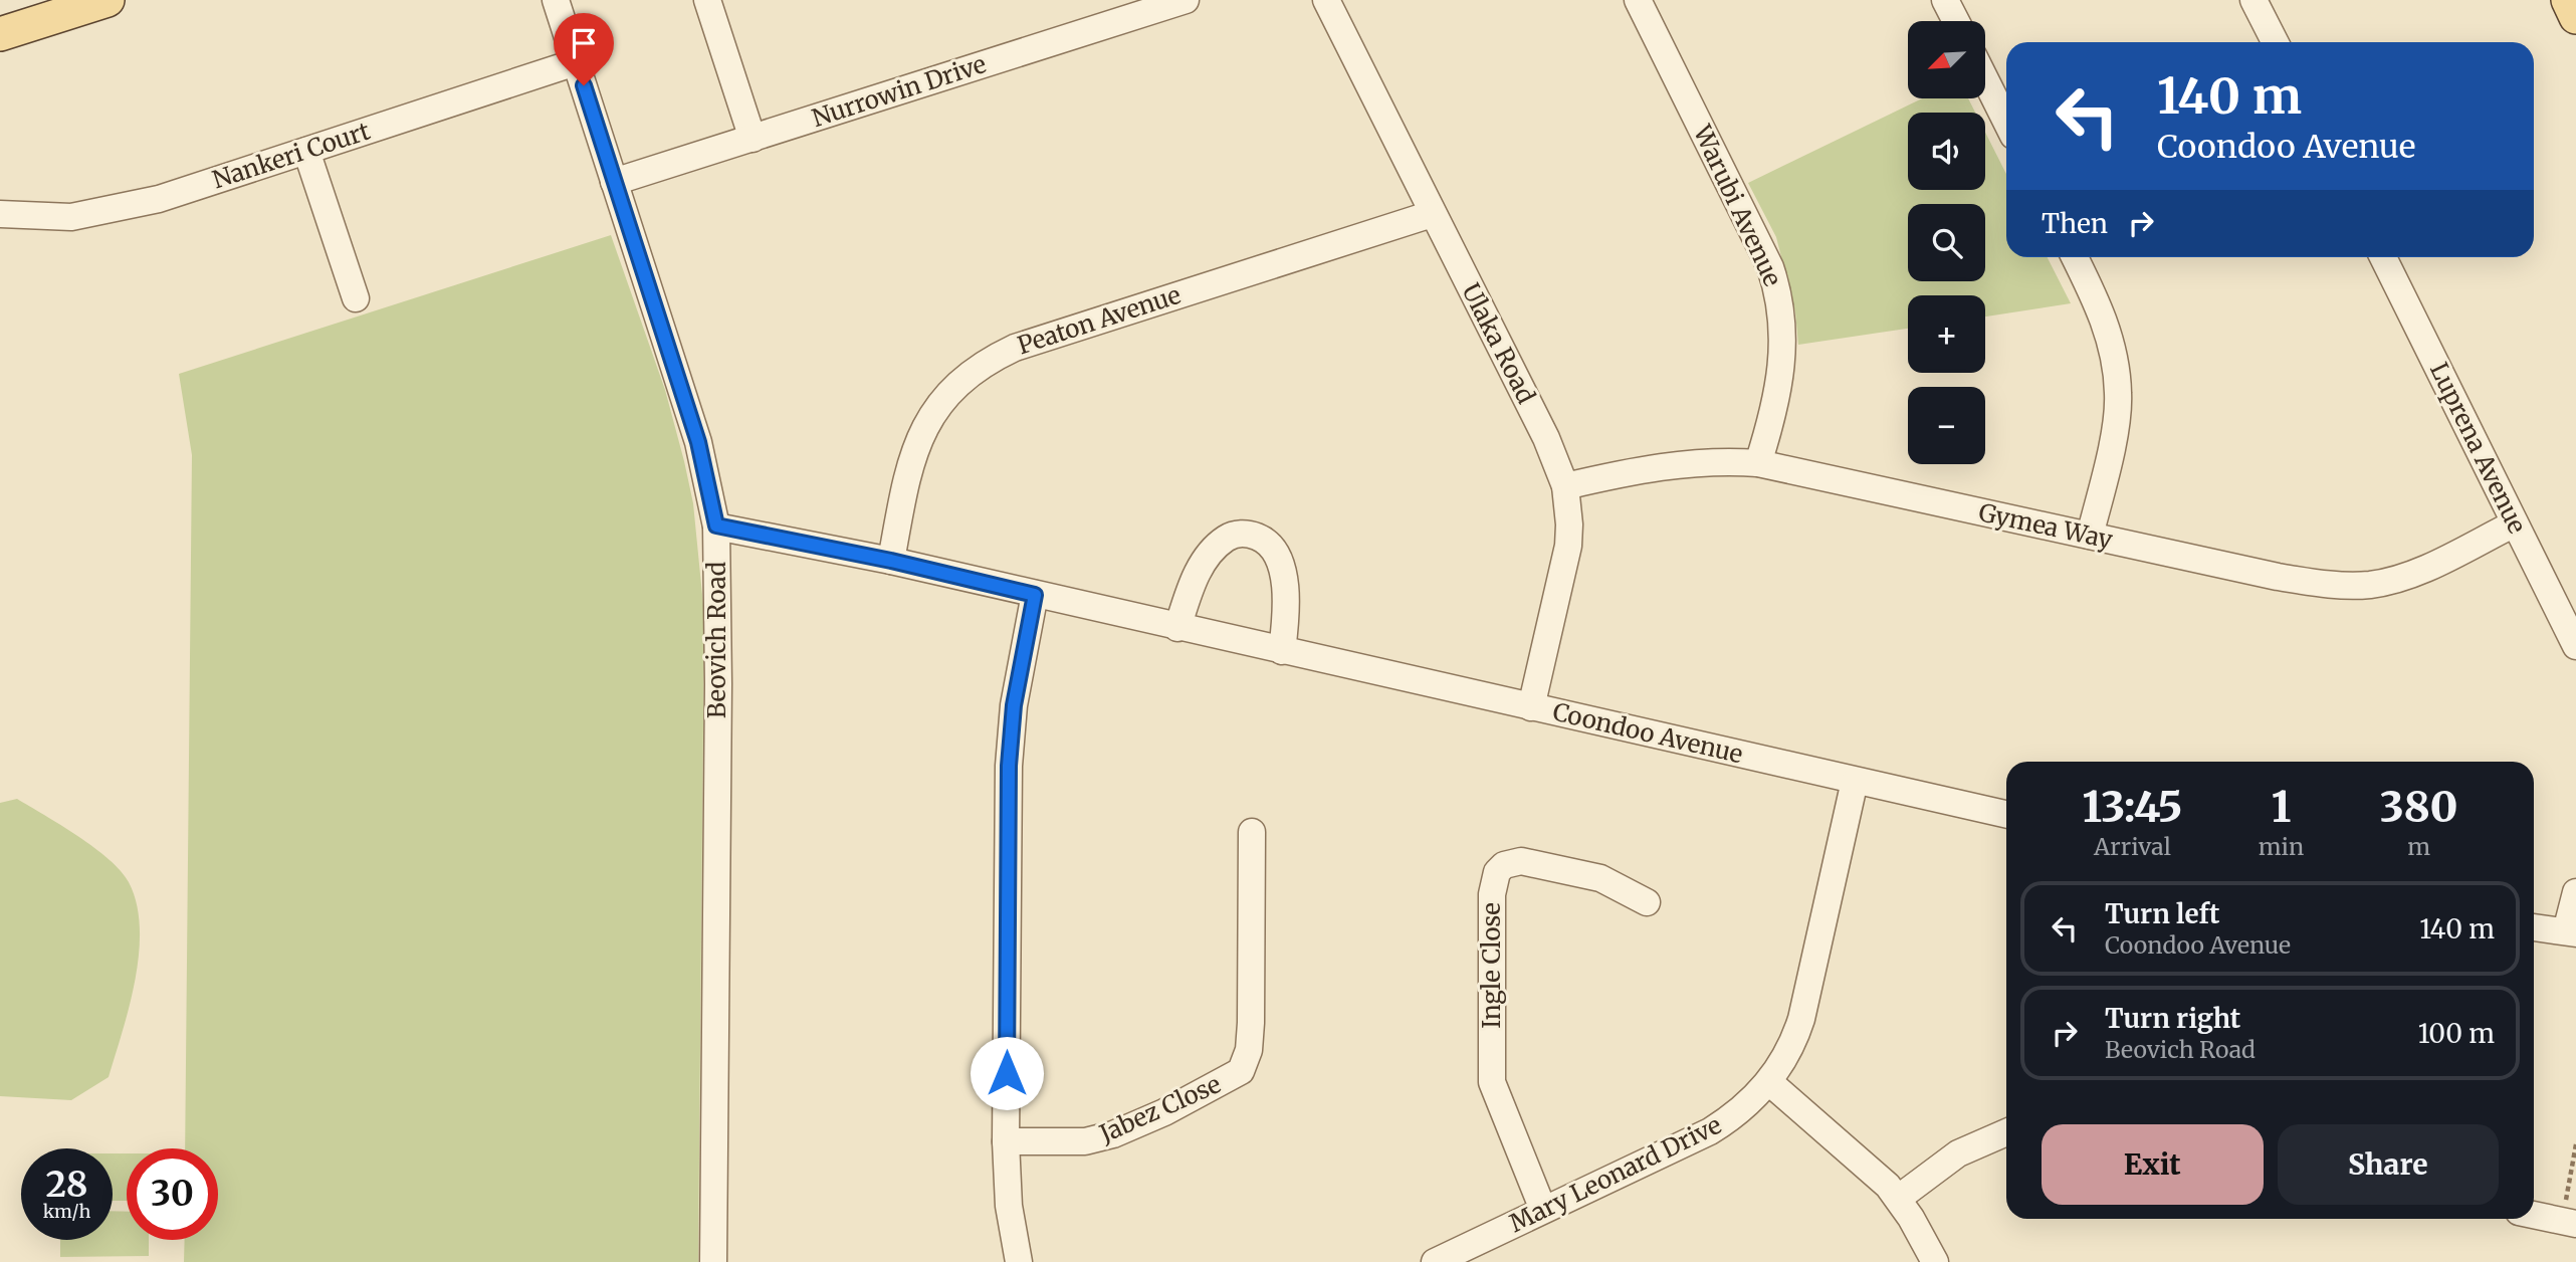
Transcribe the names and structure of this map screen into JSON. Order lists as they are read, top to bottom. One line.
{"streets":{"street":["Nurrowin Drive","Nankeri Court","Warubi Avenue","Peaton Avenue","Ulaka Road","Luprena Avenue","Gymea Way","Beovich Road","Coondoo Avenue","Ingle Close","Jabez Close","Mary Leonard Drive"]},"crossings":[["Nurrowin Drive","Beovich Road"],["Nankeri Court","Beovich Road"],["Warubi Avenue","Gymea Way"],["Peaton Avenue","Ulaka Road"],["Peaton Avenue","Coondoo Avenue"],["Ulaka Road","Gymea Way"],["Ulaka Road","Coondoo Avenue"],["Luprena Avenue","Gymea Way"],["Beovich Road","Coondoo Avenue"],["Coondoo Avenue","Mary Leonard Drive"],["Ingle Close","Mary Leonard Drive"]],"north":"bottom left","page":{"map_buttons":["+","−"],"turn":["140 m","Coondoo Avenue"],"then":"Then","eta":["13:45","Arrival","1","min","380","m"],"list":[{"name":"Turn left","note":"Coondoo Avenue","value":"140 m"},{"name":"Turn right","note":"Beovich Road","value":"100 m"}],"buttons":["Exit","Share"],"speed":"28 km/h","limit":"30"}}
